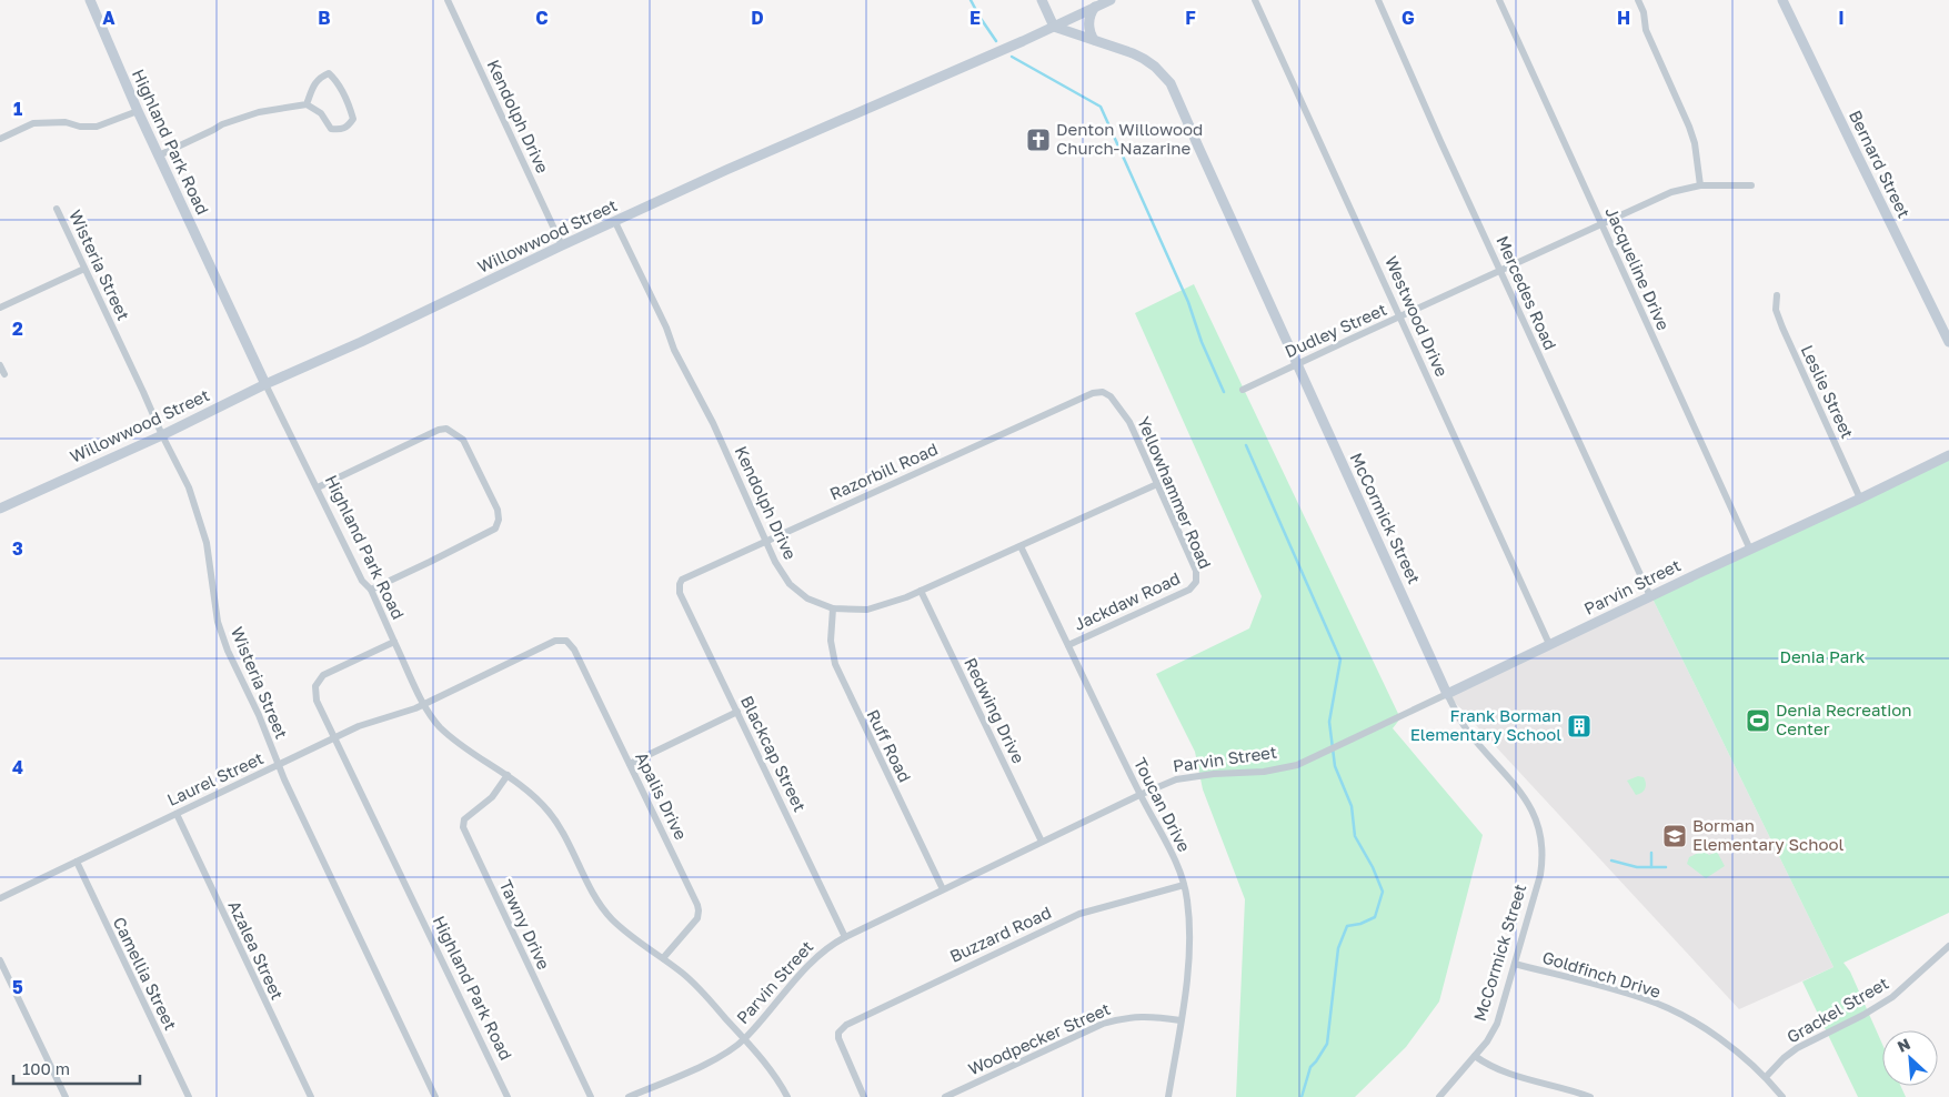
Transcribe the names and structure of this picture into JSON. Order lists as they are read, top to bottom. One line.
{"streets":{"street":["Kendolph Drive","Highland Park Road","Bernard Street","Willowwood Street","Wisteria Street","Jacqueline Drive","Mercedes Road","Westwood Drive","Dudley Street","Leslie Street","Razorbill Road","Yellowhammer Road","McCormick Street","Parvin Street","Jackdaw Road","Redwing Drive","Ruff Road","Blackcap Street","Laurel Street","Apalis Drive","Toucan Drive","Tawny Drive","Buzzard Road","Azalea Street","Camellia Street","Goldfinch Drive","Grackel Street","Woodpecker Street"]},"crossings":[["Kendolph Drive","Willowwood Street"],["Kendolph Drive","Razorbill Road"],["Kendolph Drive","Yellowhammer Road"],["Kendolph Drive","Redwing Drive"],["Kendolph Drive","Ruff Road"],["Kendolph Drive","Toucan Drive"],["Highland Park Road","Willowwood Street"],["Highland Park Road","Laurel Street"],["Willowwood Street","Wisteria Street"],["Willowwood Street","McCormick Street"],["Wisteria Street","Laurel Street"],["Jacqueline Drive","Dudley Street"],["Jacqueline Drive","Parvin Street"],["Mercedes Road","Dudley Street"],["Mercedes Road","Parvin Street"],["Westwood Drive","Dudley Street"],["Westwood Drive","Parvin Street"],["Dudley Street","McCormick Street"],["Leslie Street","Parvin Street"],["Razorbill Road","Yellowhammer Road"],["Razorbill Road","Blackcap Street"],["Yellowhammer Road","Jackdaw Road"],["McCormick Street","Parvin Street"],["McCormick Street","Goldfinch Drive"],["Parvin Street","Redwing Drive"],["Parvin Street","Ruff Road"],["Parvin Street","Blackcap Street"],["Parvin Street","Toucan Drive"],["Jackdaw Road","Toucan Drive"],["Laurel Street","Apalis Drive"],["Laurel Street","Azalea Street"],["Laurel Street","Camellia Street"],["Toucan Drive","Buzzard Road"],["Toucan Drive","Woodpecker Street"],["Goldfinch Drive","Grackel Street"]],"parks":["Denia Park"],"places":{"church":["Denton Willowood Church-Nazarine"],"sports":["Denia Recreation Center"],"building":["Frank Borman Elementary School"],"school or university":["Borman Elementary School"]},"scale_bar":"100 m","north":"top left","grid":{"columns":["A","B","C","D","E","F","G","H","I"],"rows":["1","2","3","4","5"]}}
